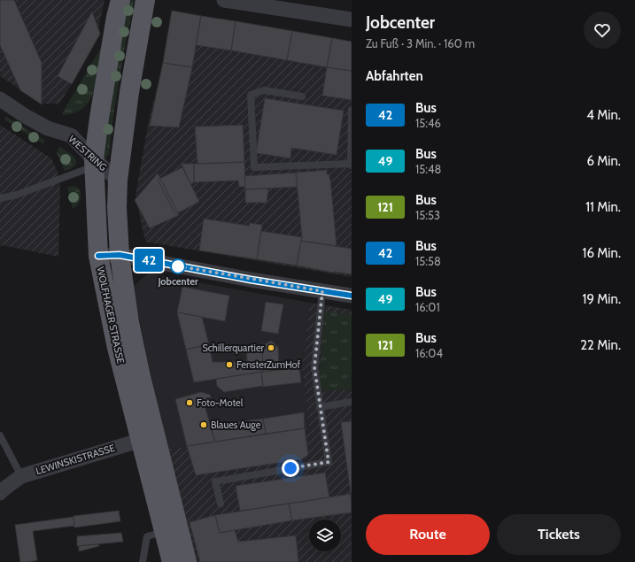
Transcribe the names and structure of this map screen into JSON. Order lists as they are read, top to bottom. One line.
{"streets":{"main road":["WOLFHAGER STRASSE"],"street":["WESTRING","LEWINSKISTRASSE"]},"crossings":[["WESTRING","WOLFHAGER STRASSE"],["WOLFHAGER STRASSE","LEWINSKISTRASSE"]],"places":["Jobcenter","Schillerquartier","FensterZumHof","Foto-Motel","Blaues Auge"],"lines":["bus line 42"],"page":{"on_map":"42","heading":[["Jobcenter","Zu Fuß · 3 Min. · 160 m"],"Abfahrten"],"list":[{"mark":"42","name":"Bus","note":"15:46","value":"4 Min."},{"mark":"49","name":"Bus","note":"15:48","value":"6 Min."},{"mark":"121","name":"Bus","note":"15:53","value":"11 Min."},{"mark":"42","name":"Bus","note":"15:58","value":"16 Min."},{"mark":"49","name":"Bus","note":"16:01","value":"19 Min."},{"mark":"121","name":"Bus","note":"16:04","value":"22 Min."}],"buttons":["Route","Tickets"]}}
